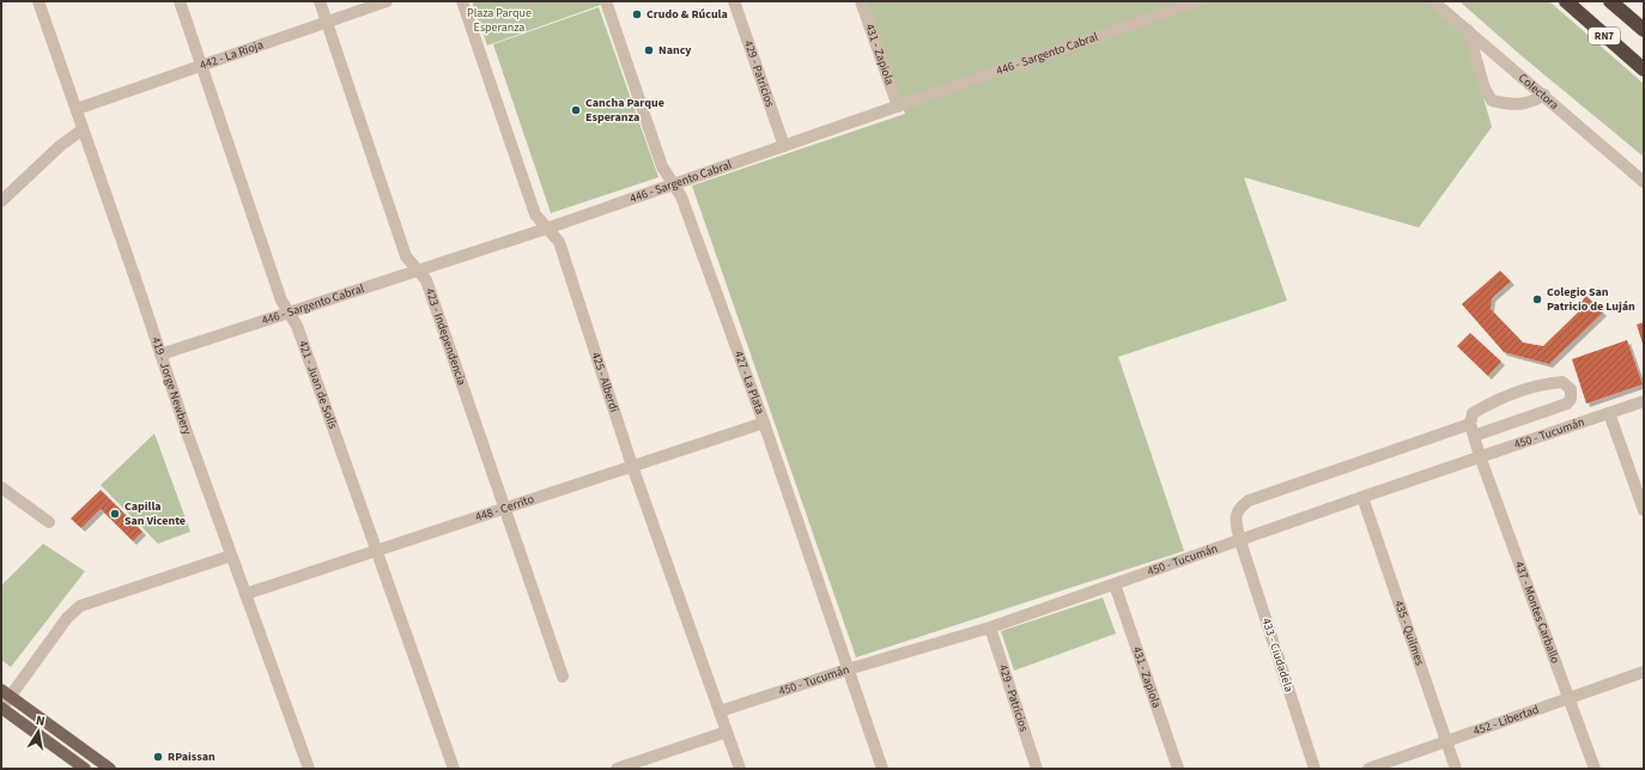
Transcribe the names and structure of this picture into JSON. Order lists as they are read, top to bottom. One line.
{"streets":{"highway":["RN7"],"street":["431 - Zapiola","446 - Sargento Cabral","442 - La Rioja","429 - Patricios","Colectora","423 - Independencia","425 - Alberdi","427 - La Plata","421 - Juan de Solís","419 - Jorge Newbery","450 - Tucumán","448 - Cerrito","437 - Montes Carballo","435 - Quilmes","433 - Ciudadela","452 - Libertad"]},"crossings":[["431 - Zapiola","446 - Sargento Cabral"],["431 - Zapiola","450 - Tucumán"],["446 - Sargento Cabral","429 - Patricios"],["446 - Sargento Cabral","423 - Independencia"],["446 - Sargento Cabral","425 - Alberdi"],["446 - Sargento Cabral","427 - La Plata"],["446 - Sargento Cabral","421 - Juan de Solís"],["446 - Sargento Cabral","419 - Jorge Newbery"],["442 - La Rioja","423 - Independencia"],["442 - La Rioja","421 - Juan de Solís"],["442 - La Rioja","419 - Jorge Newbery"],["429 - Patricios","450 - Tucumán"],["423 - Independencia","448 - Cerrito"],["425 - Alberdi","450 - Tucumán"],["425 - Alberdi","448 - Cerrito"],["427 - La Plata","450 - Tucumán"],["427 - La Plata","448 - Cerrito"],["421 - Juan de Solís","448 - Cerrito"],["419 - Jorge Newbery","448 - Cerrito"],["450 - Tucumán","437 - Montes Carballo"],["450 - Tucumán","435 - Quilmes"],["450 - Tucumán","433 - Ciudadela"],["437 - Montes Carballo","433 - Ciudadela"],["437 - Montes Carballo","452 - Libertad"],["435 - Quilmes","452 - Libertad"]],"parks":["Plaza Parque Esperanza"],"places":["Crudo & Rúcula","Nancy","Cancha Parque Esperanza","Colegio San Patricio de Luján","Capilla San Vicente","RPaissan"],"north":"top"}
